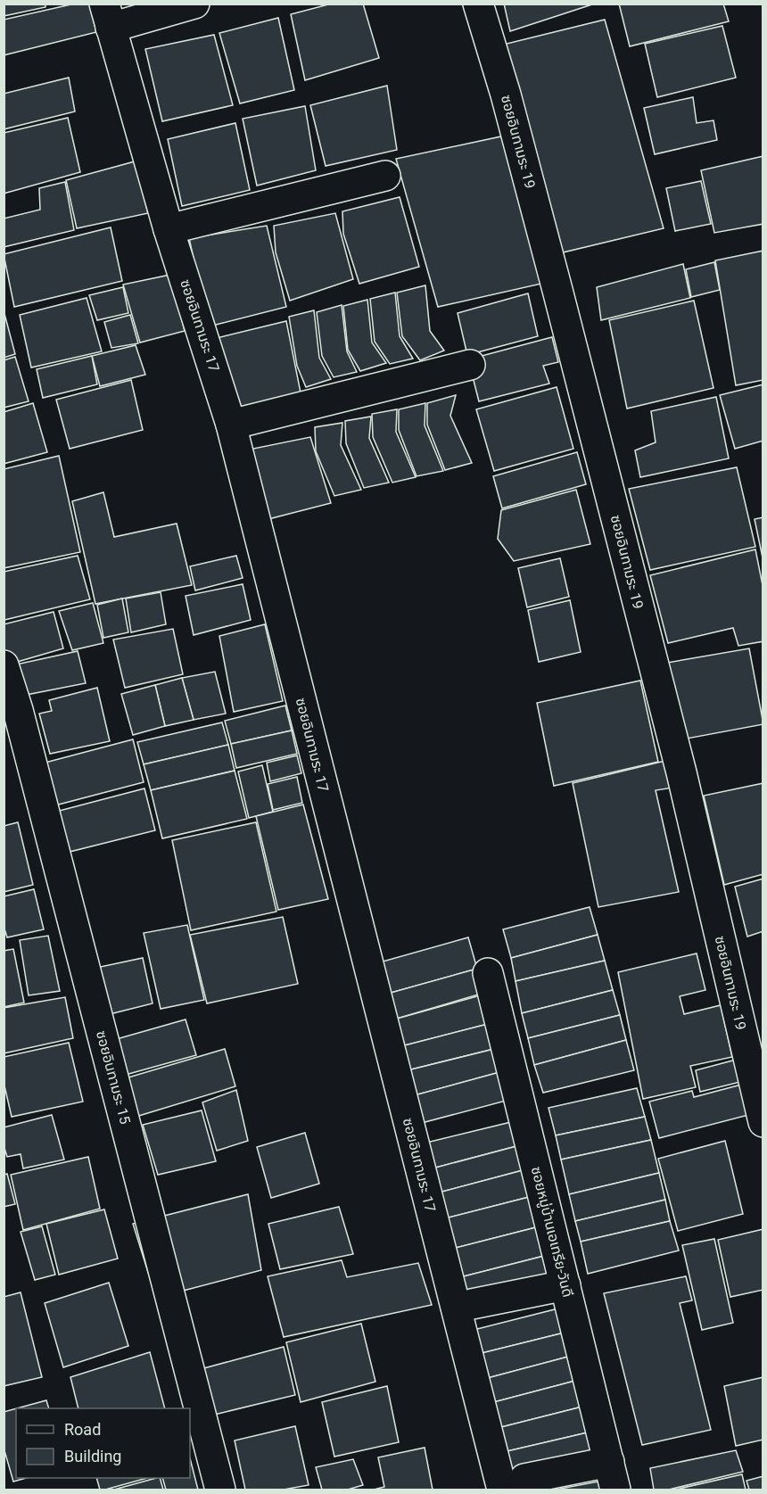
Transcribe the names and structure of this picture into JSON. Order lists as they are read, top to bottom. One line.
{"streets":{"street":["ซอยอินทามระ 19","ซอยอินทามระ 17","ซอยอินทามระ 15","ซอยหมู่บ้านเอเทรีย-วันดี"]},"legend":["Road","Building"]}
